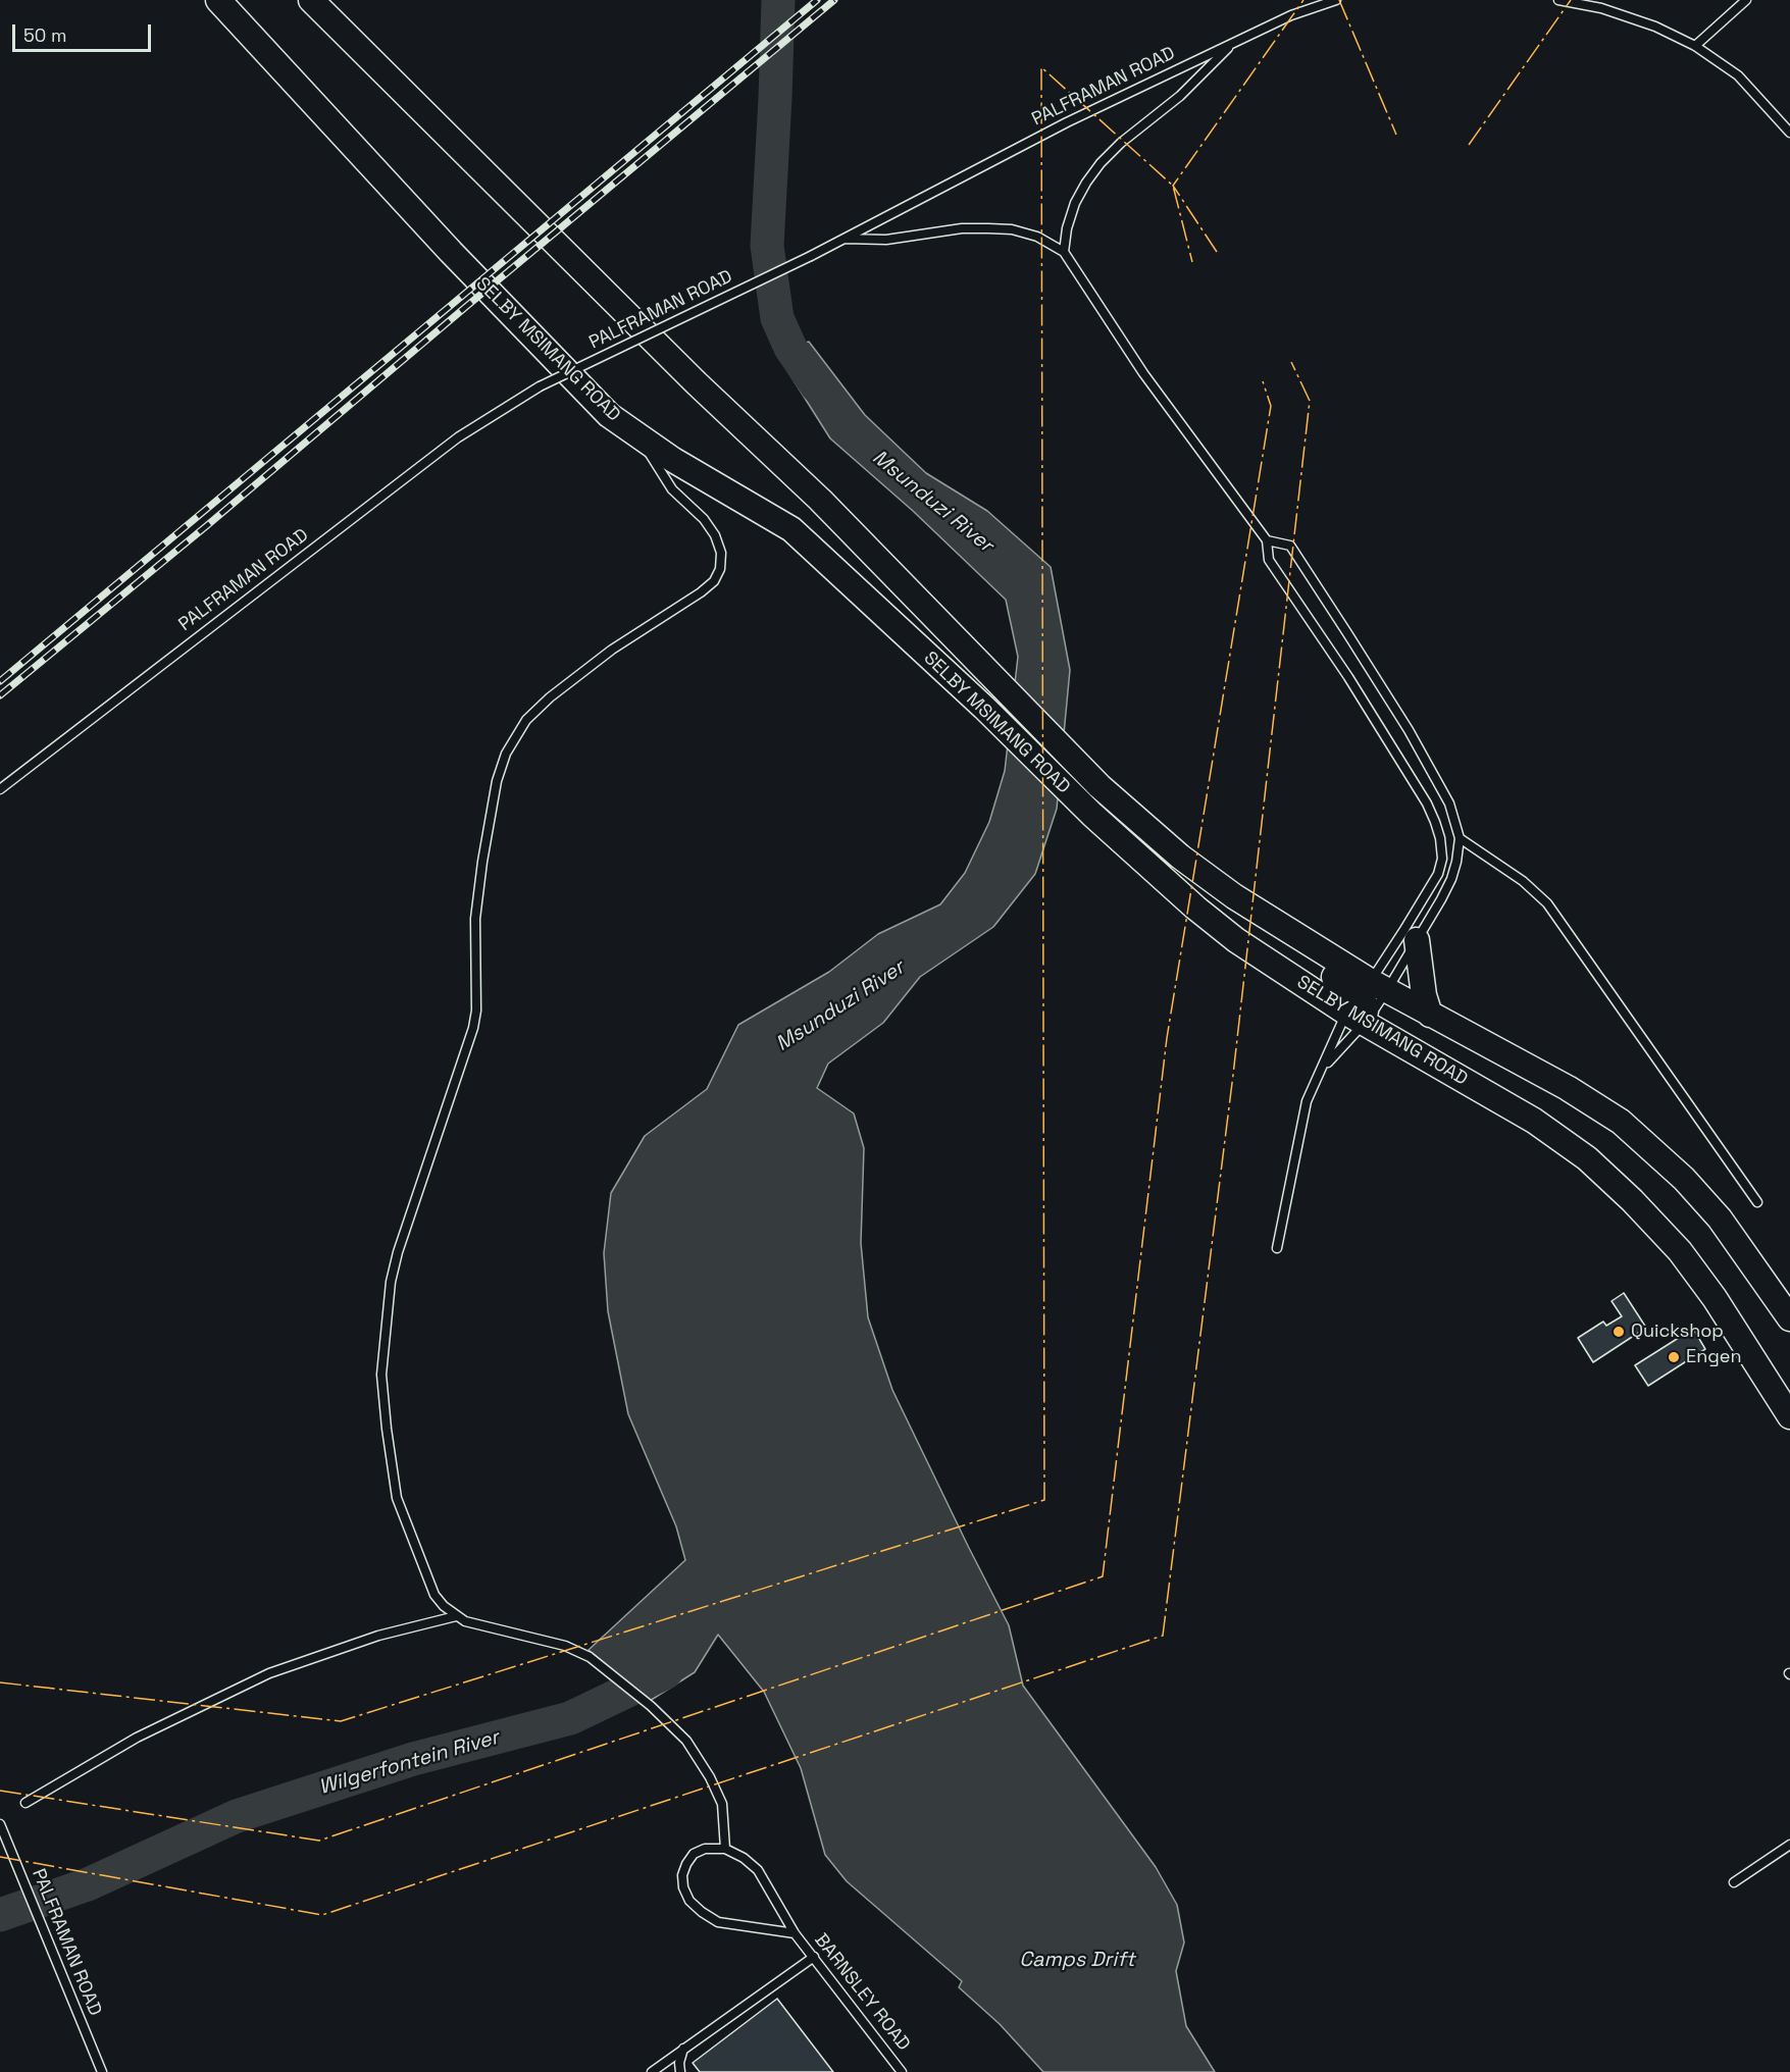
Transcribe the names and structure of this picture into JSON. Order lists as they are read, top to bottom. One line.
{"streets":{"main road":["SELBY MSIMANG ROAD"],"lane":["PALFRAMAN ROAD","BARNSLEY ROAD"]},"water":["Msunduzi River","Wilgerfontein River","Camps Drift"],"places":["Quickshop","Engen"],"scale_bar":"50 m"}
